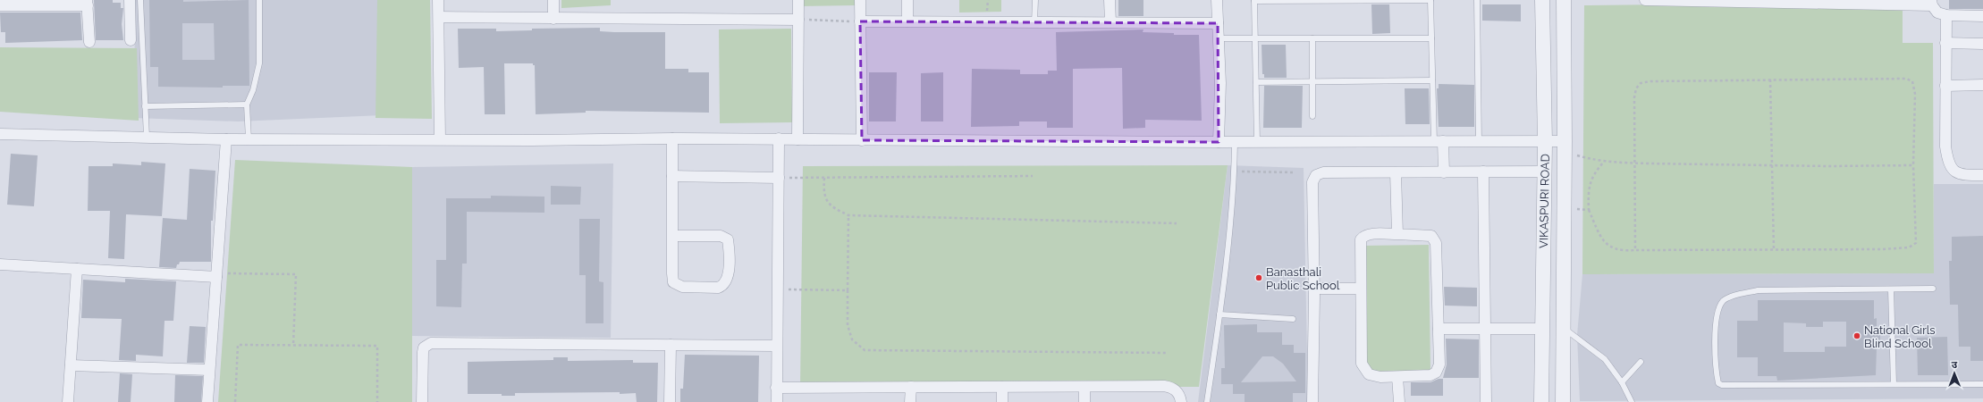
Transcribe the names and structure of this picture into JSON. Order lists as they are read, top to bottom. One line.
{"streets":{"street":["VIKASPURI ROAD"]},"places":["Banasthali Public School","National Girls Blind School"],"north":"top"}
